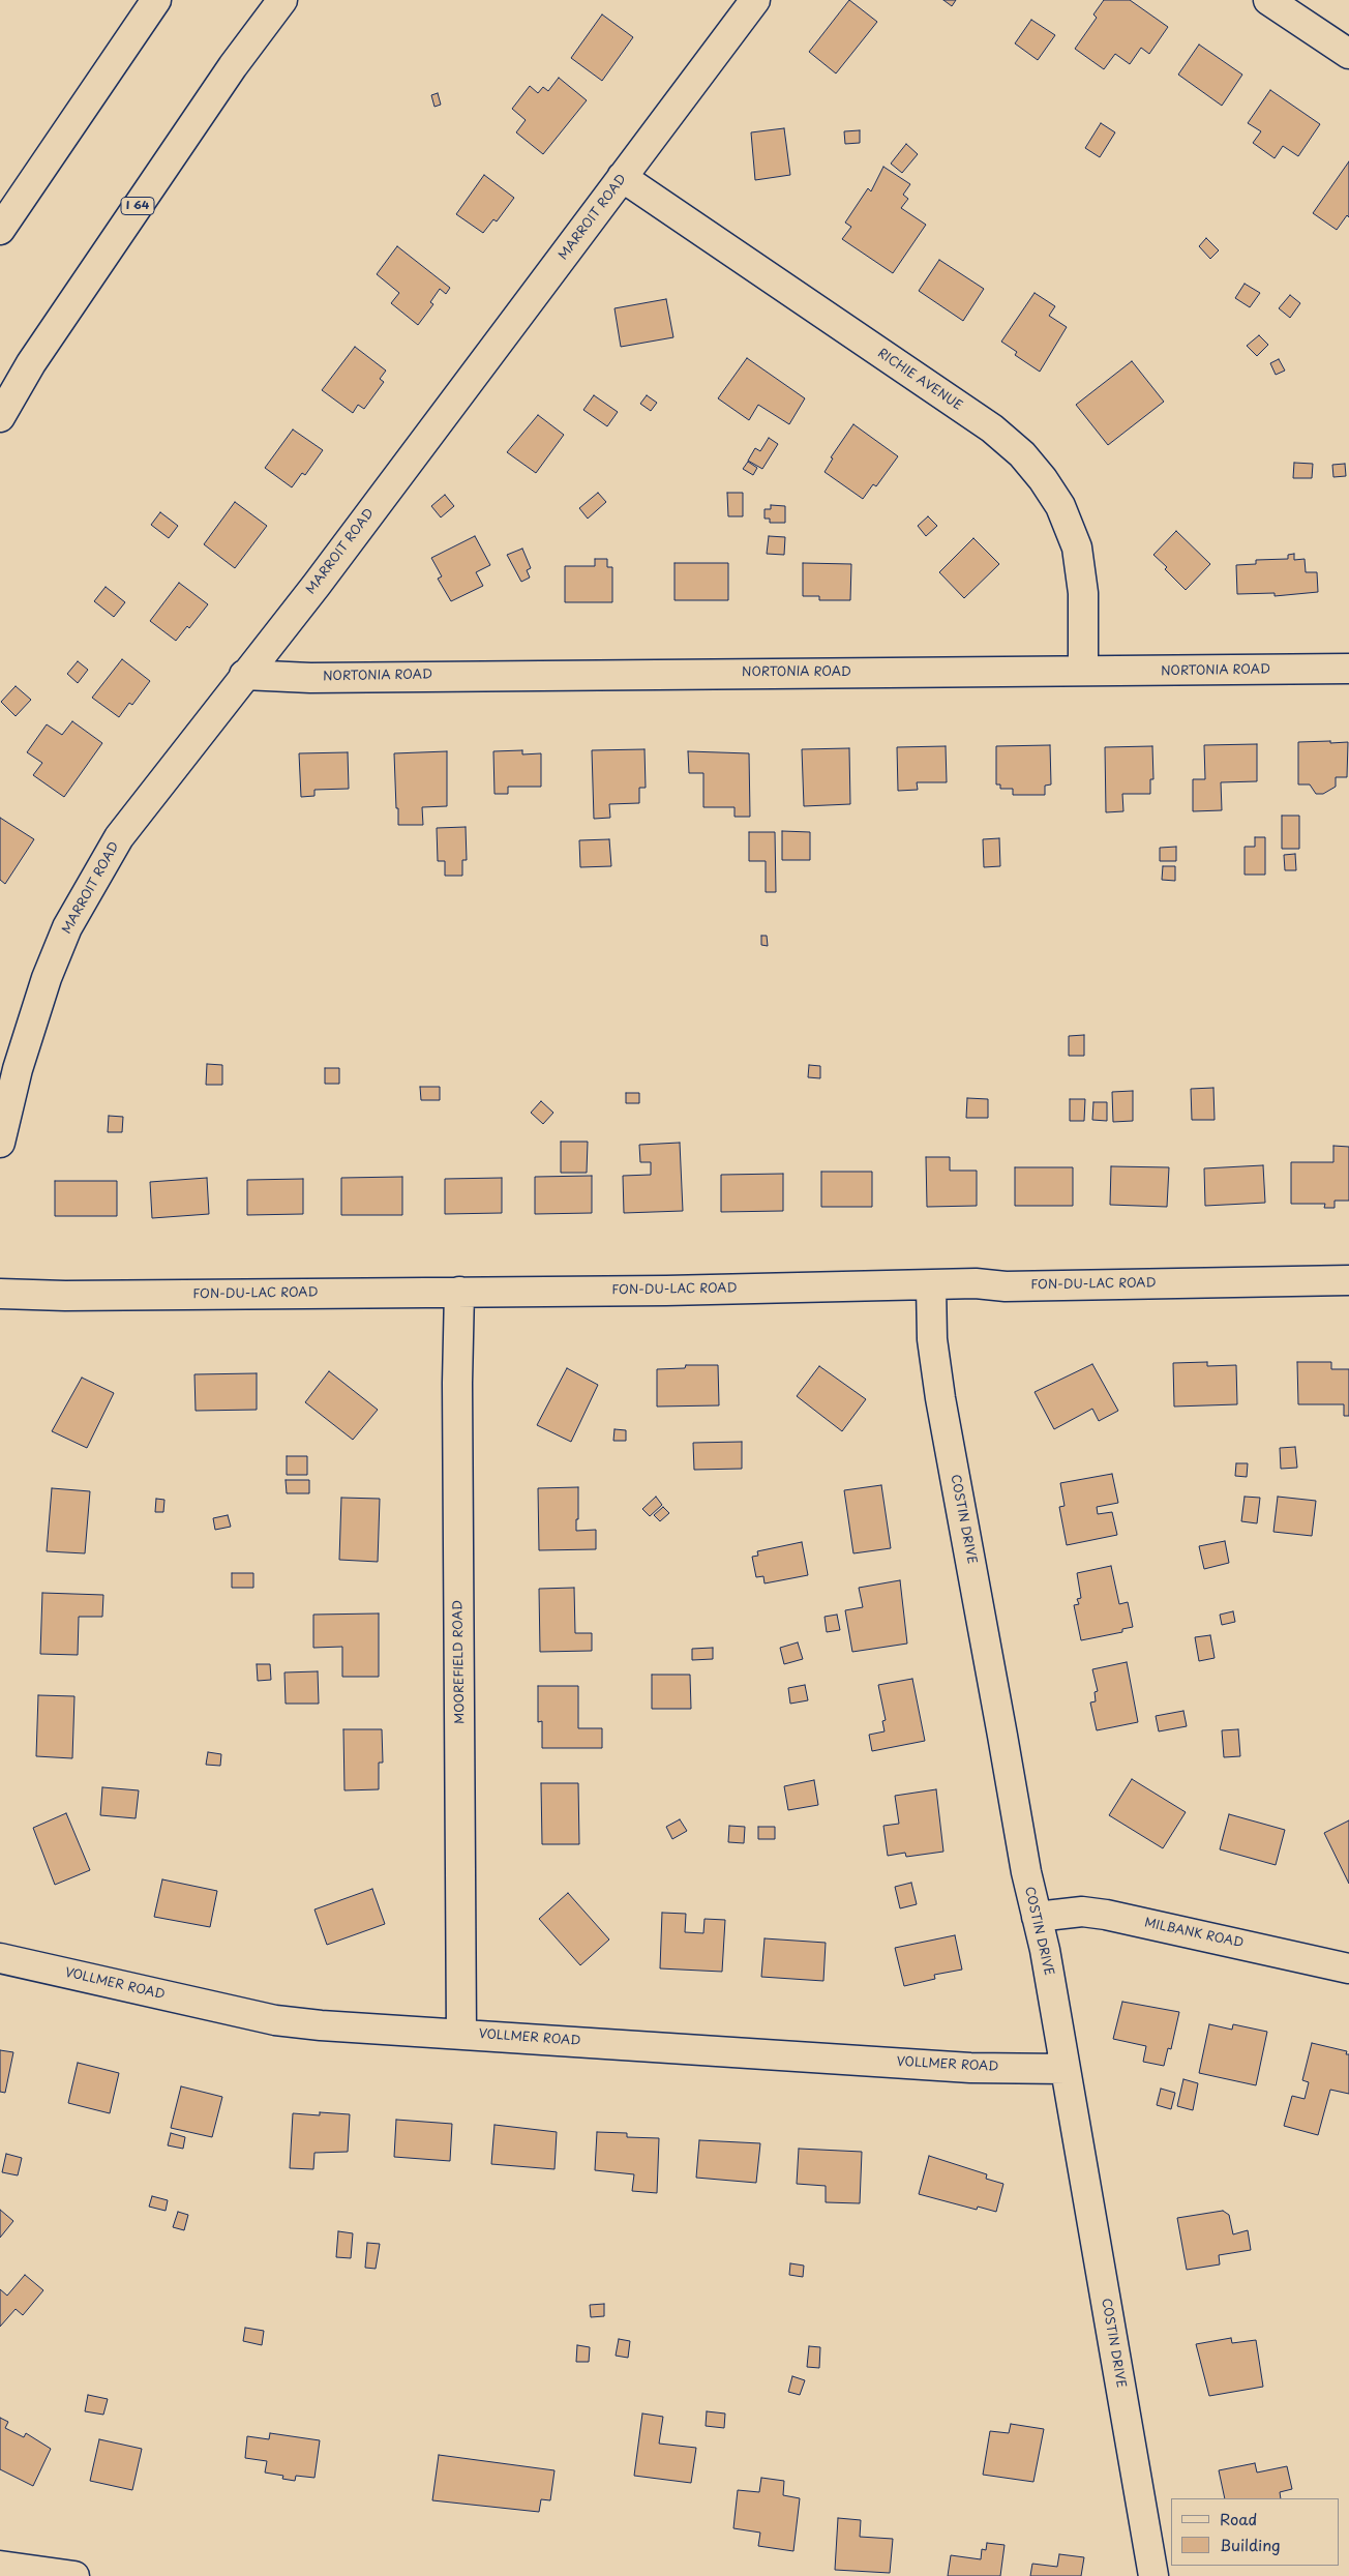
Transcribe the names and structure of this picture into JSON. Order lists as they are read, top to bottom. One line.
{"streets":{"main road":["I 64","MARROIT ROAD","RICHIE AVENUE","NORTONIA ROAD","FON-DU-LAC ROAD","COSTIN DRIVE","MOOREFIELD ROAD","MILBANK ROAD","VOLLMER ROAD"]},"crossings":[["MARROIT ROAD","RICHIE AVENUE"],["MARROIT ROAD","NORTONIA ROAD"],["RICHIE AVENUE","NORTONIA ROAD"],["FON-DU-LAC ROAD","COSTIN DRIVE"],["FON-DU-LAC ROAD","MOOREFIELD ROAD"],["COSTIN DRIVE","MILBANK ROAD"],["COSTIN DRIVE","VOLLMER ROAD"],["MOOREFIELD ROAD","VOLLMER ROAD"]],"legend":["Road","Building"]}
